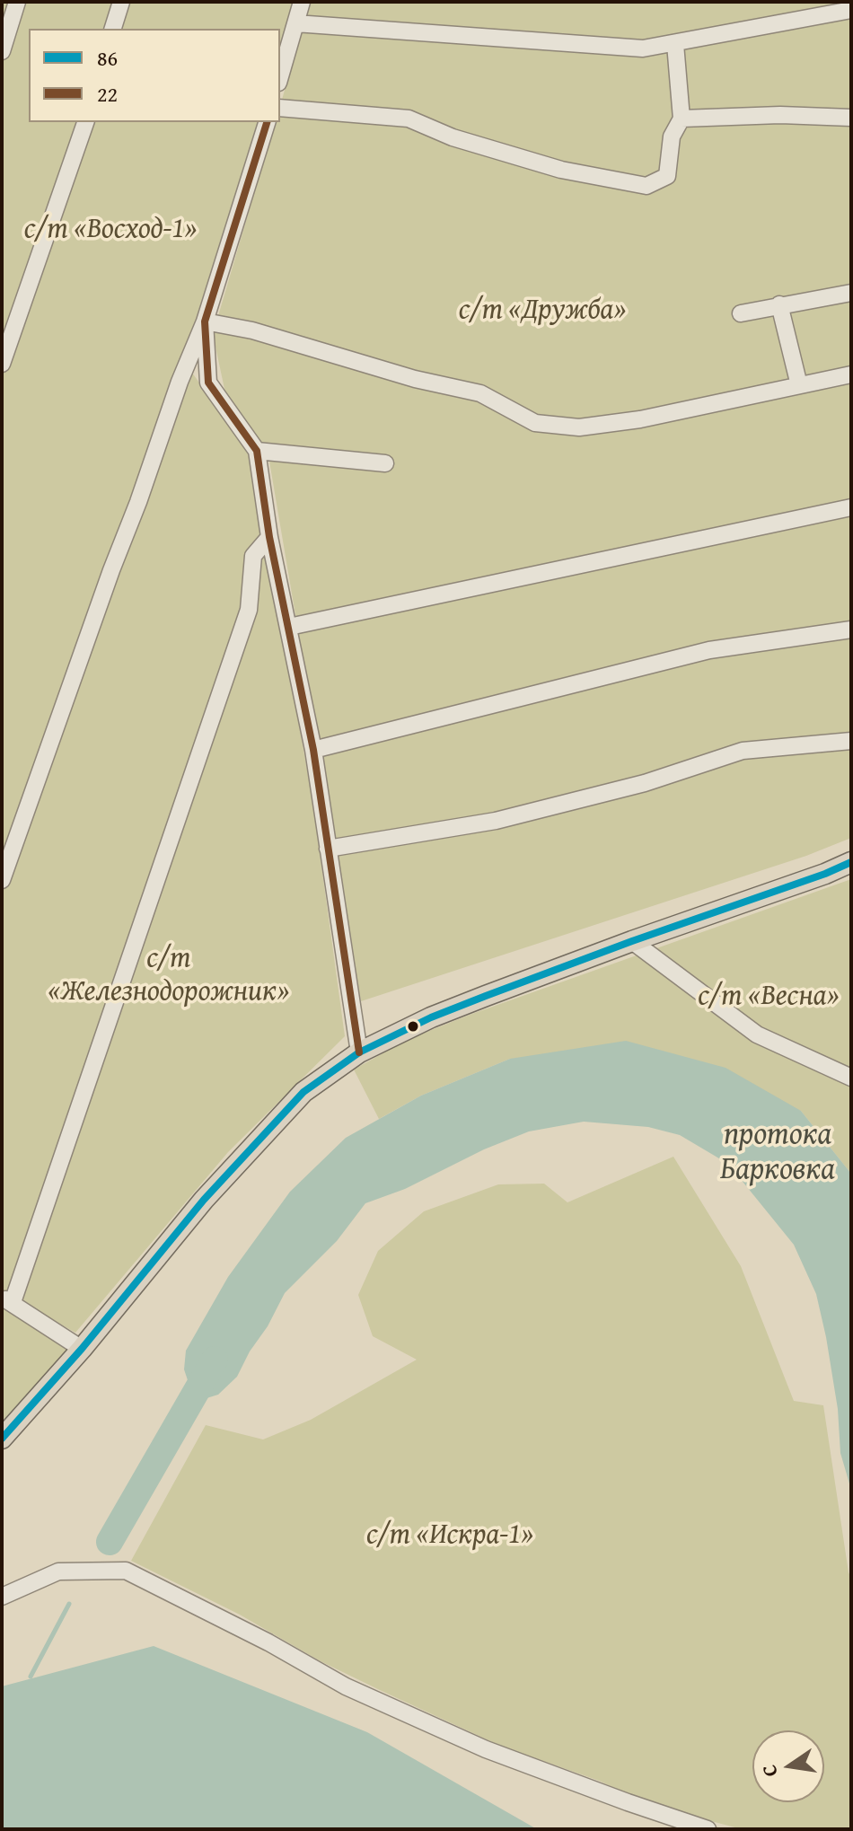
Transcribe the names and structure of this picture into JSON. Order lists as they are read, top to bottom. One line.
{"water":["протока Барковка"],"parks":["с/т «Восход-1»","с/т «Дружба»","с/т «Железнодорожник»","с/т «Весна»","с/т «Искра-1»"],"lines":["transit line 22","transit line 86"],"legend":["86","22"],"north":"left"}
